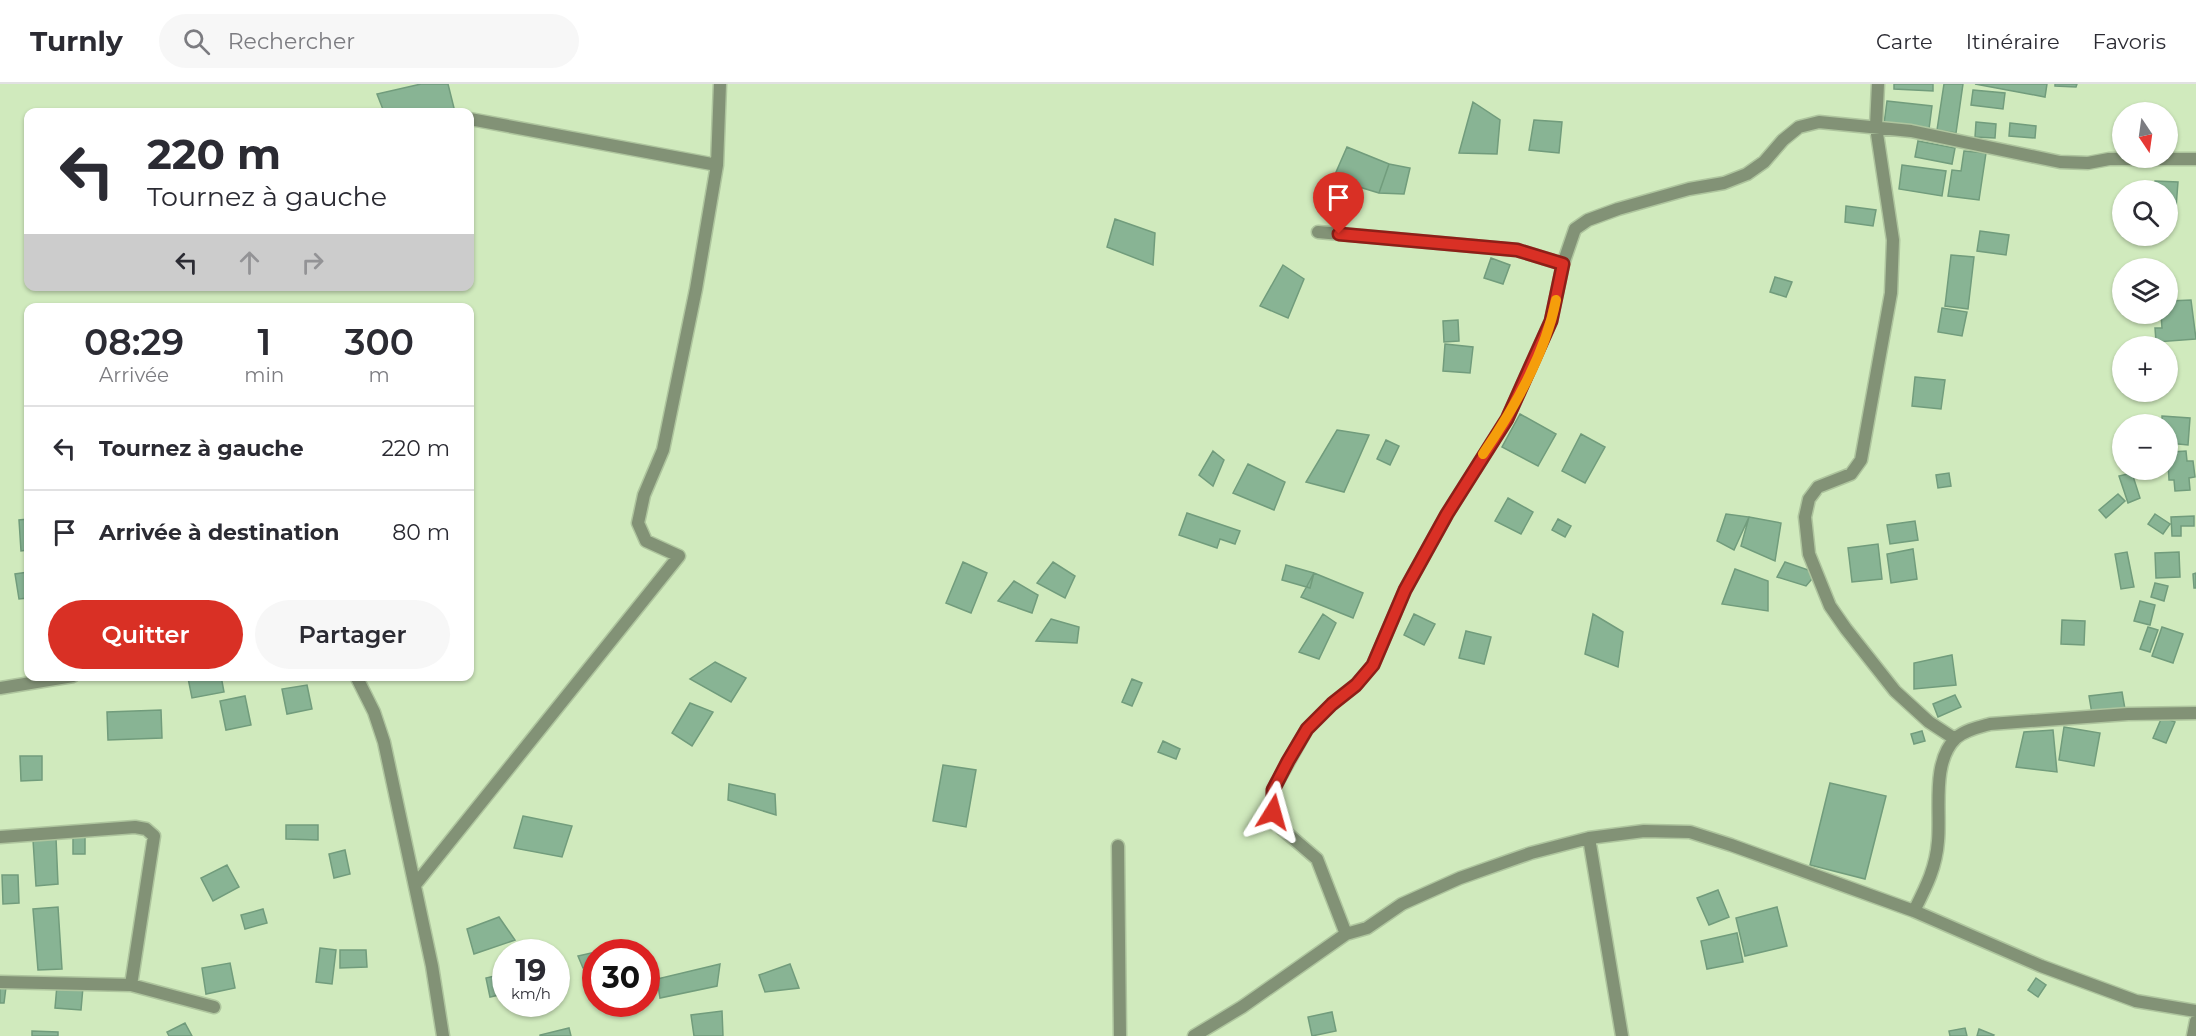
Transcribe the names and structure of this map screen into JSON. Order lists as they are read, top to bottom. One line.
{"north":"bottom","page":{"header":"Turnly","search":"Rechercher","nav":["Carte","Itinéraire","Favoris"],"map_buttons":["+","−"],"turn":["220 m","Tournez à gauche"],"eta":["08:29","Arrivée","1","min","300","m"],"list":[{"name":"Tournez à gauche","value":"220 m"},{"name":"Arrivée à destination","value":"80 m"}],"buttons":["Quitter","Partager"],"speed":"19 km/h","limit":"30"}}
